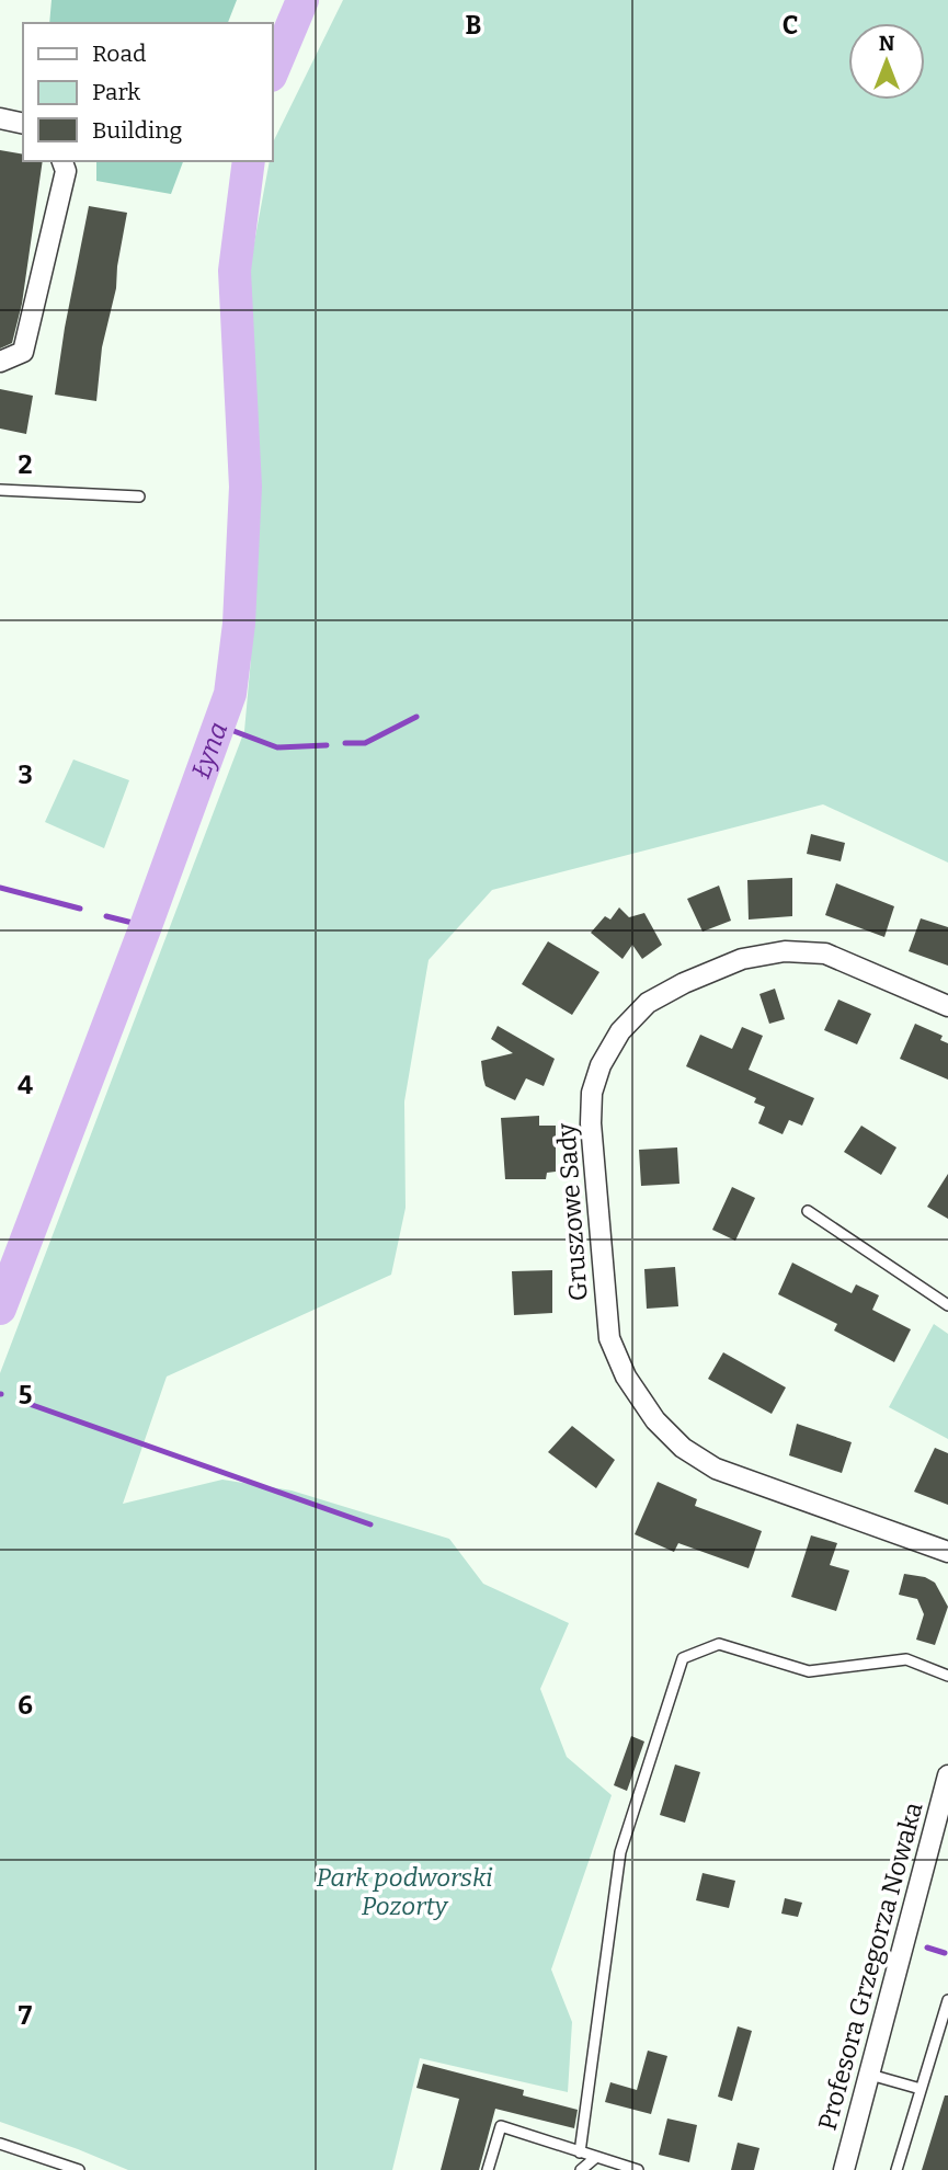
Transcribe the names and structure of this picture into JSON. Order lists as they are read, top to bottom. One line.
{"streets":{"street":["Gruszowe Sady","Profesora Grzegorza Nowaka"]},"water":["Łyna"],"parks":["Park podworski Pozorty"],"legend":["Road","Park","Building"],"north":"top","grid":{"columns":["B","C"],"rows":["2","3","4","5","6","7"]}}
